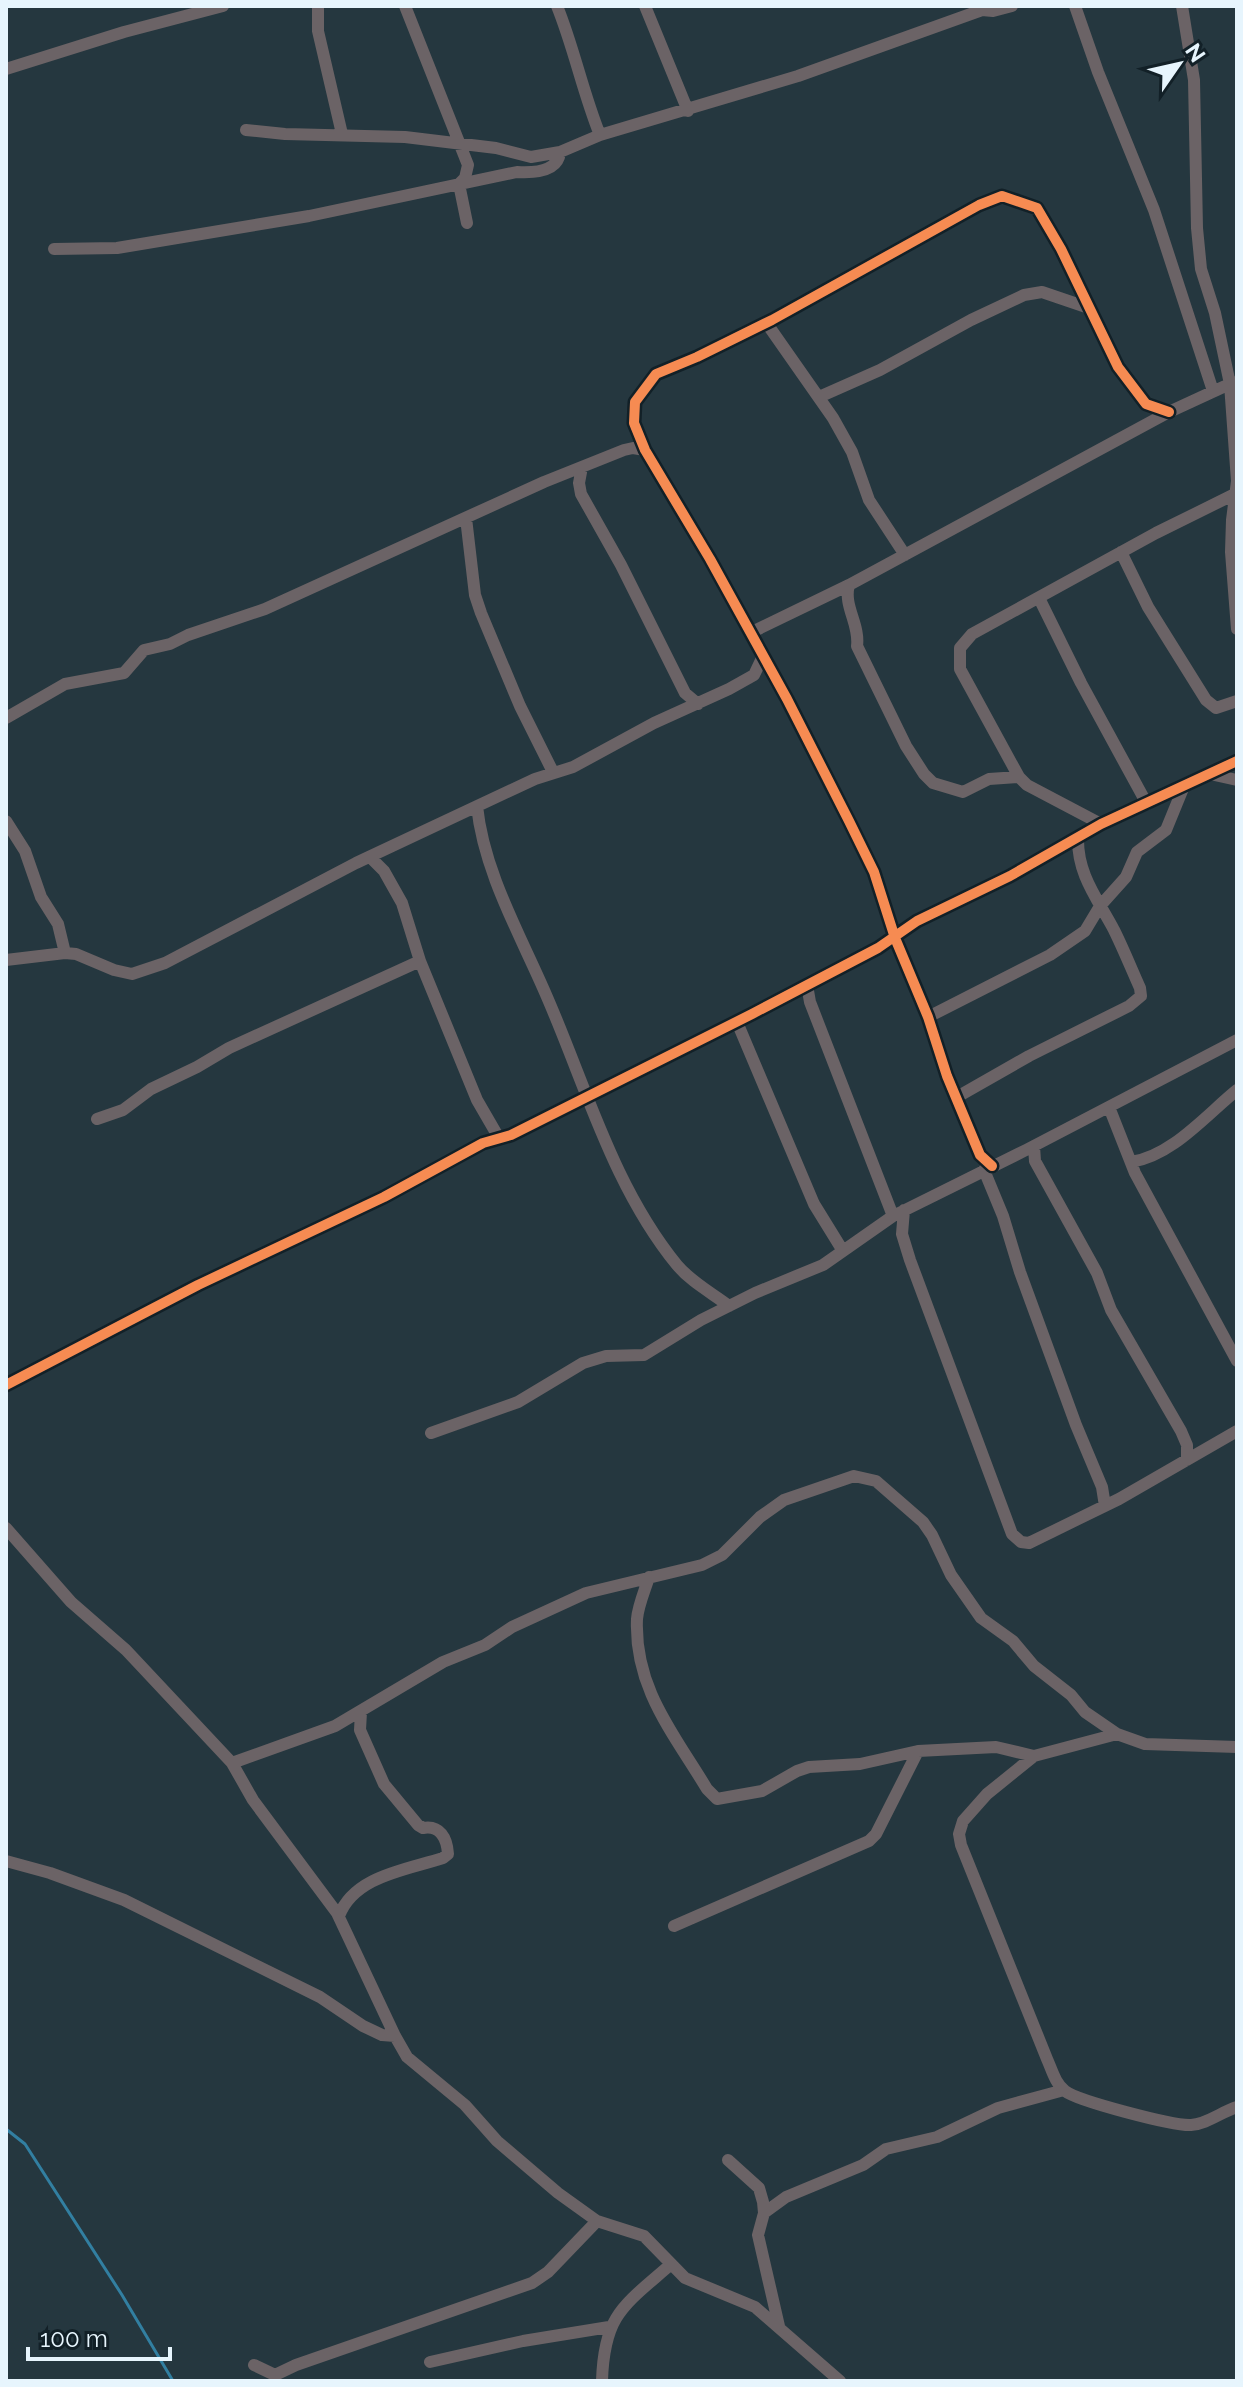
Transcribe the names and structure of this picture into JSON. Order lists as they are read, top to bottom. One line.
{"scale_bar":"100 m","north":"top right"}
